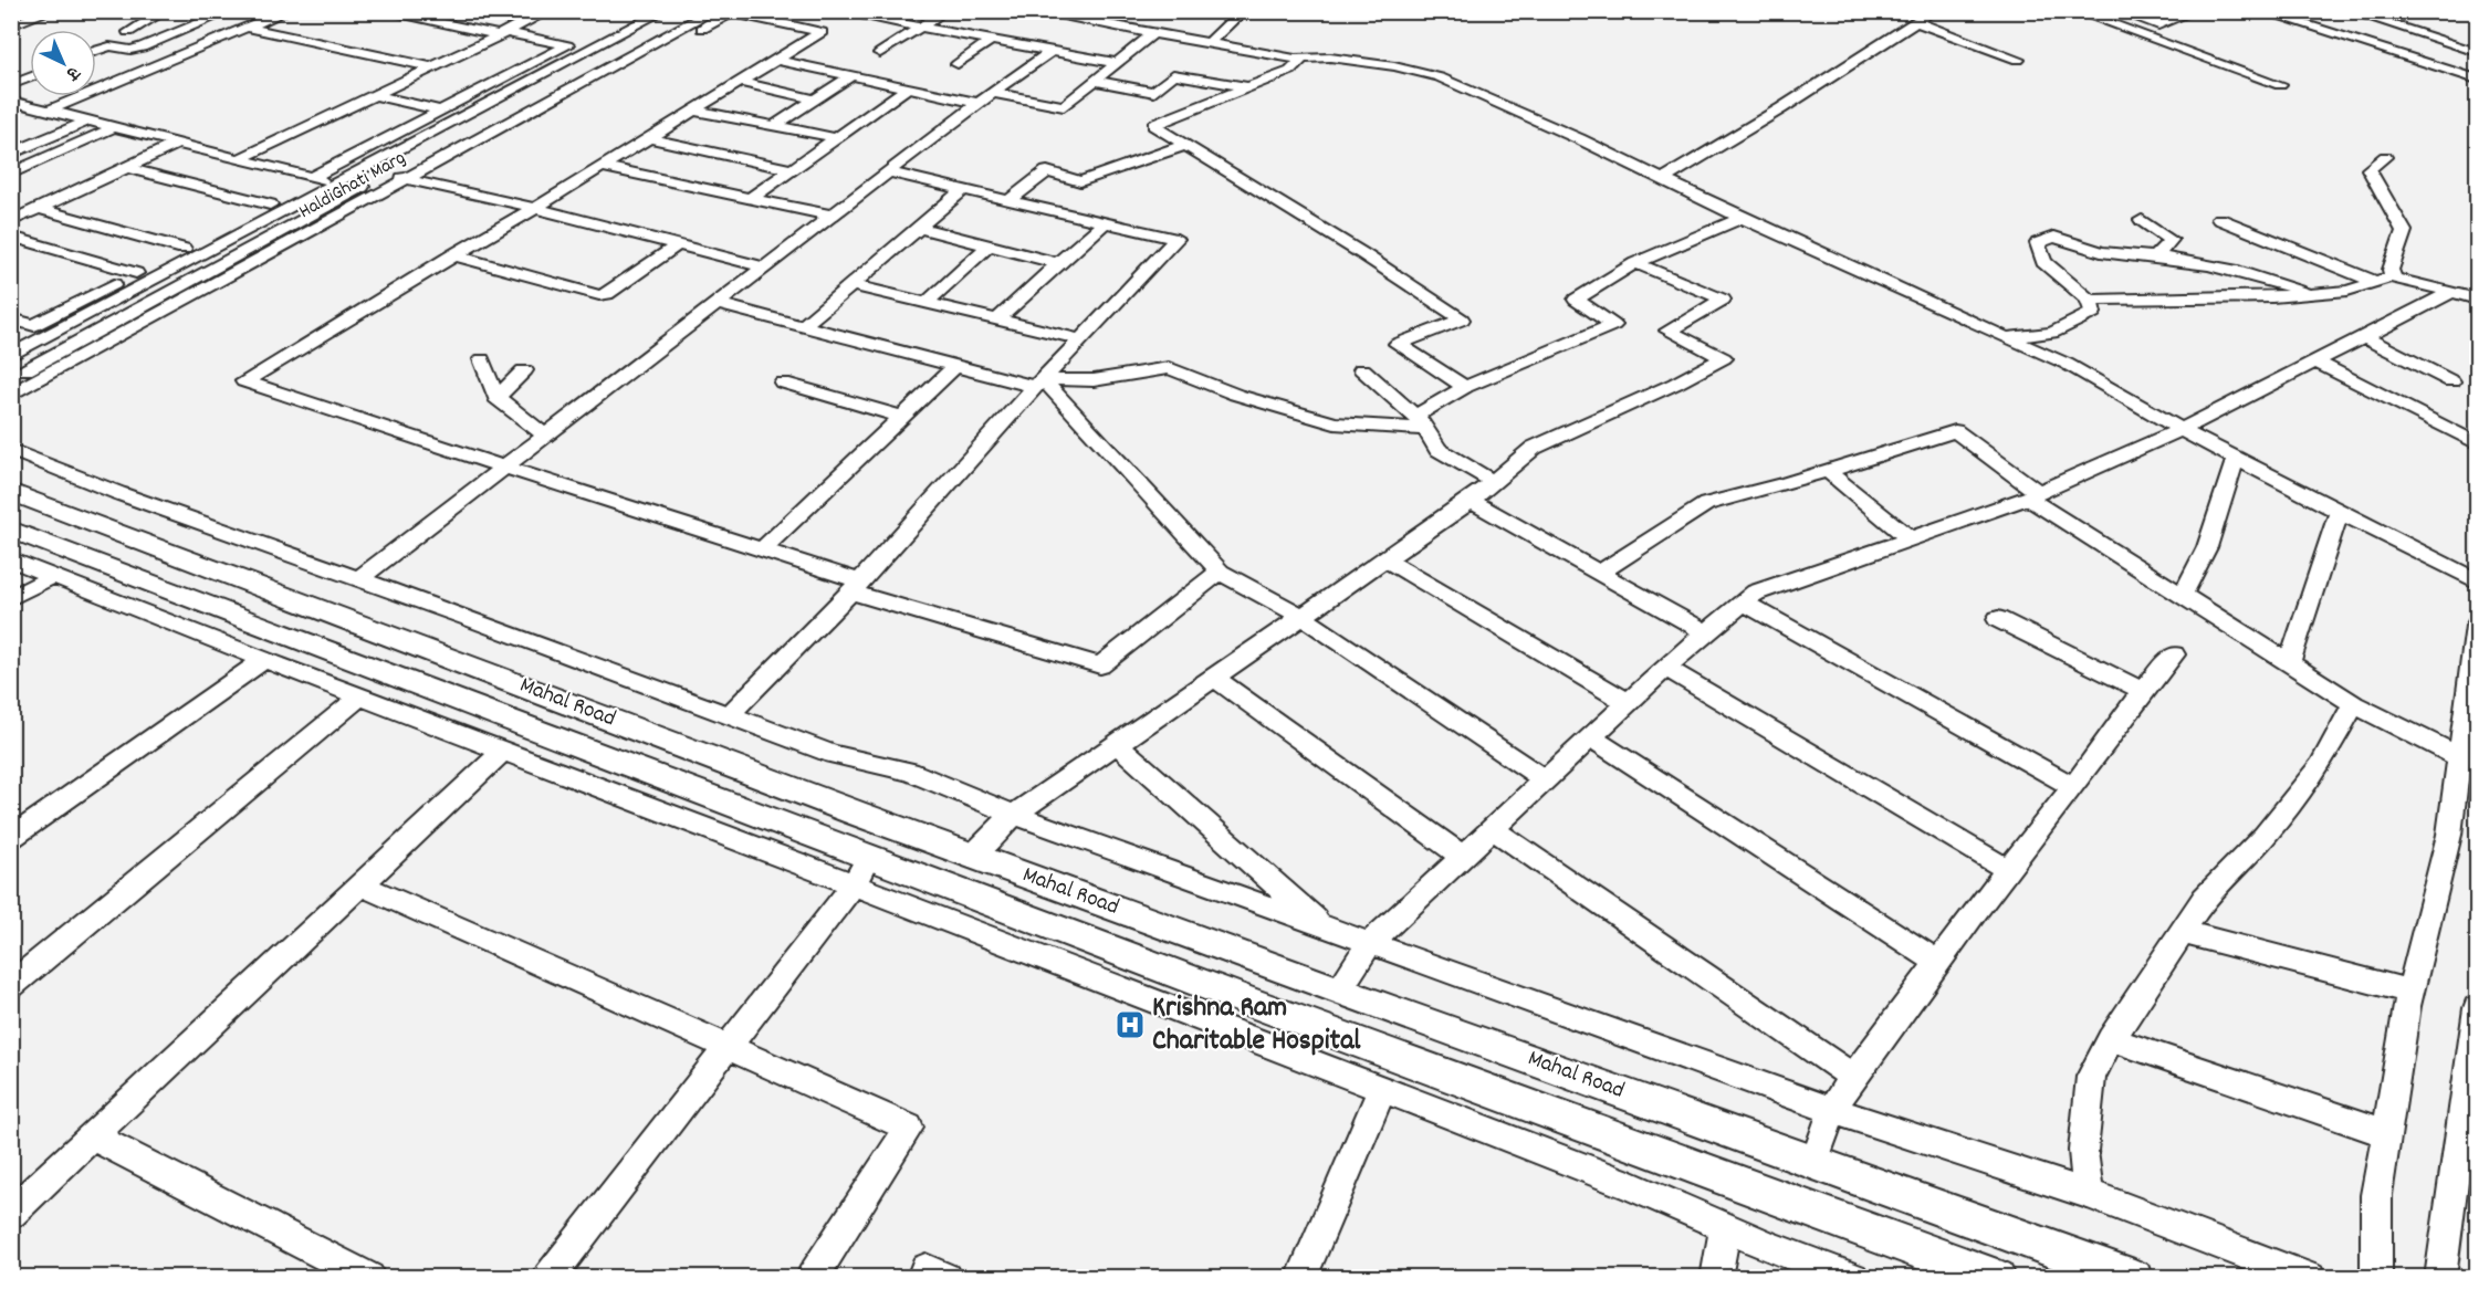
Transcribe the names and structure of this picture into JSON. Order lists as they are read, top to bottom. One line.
{"streets":{"main road":["Mahal Road"],"street":["HaldiGhati Marg"]},"places":{"hospital":["Krishna Ram Charitable Hospital"]},"north":"bottom right"}
